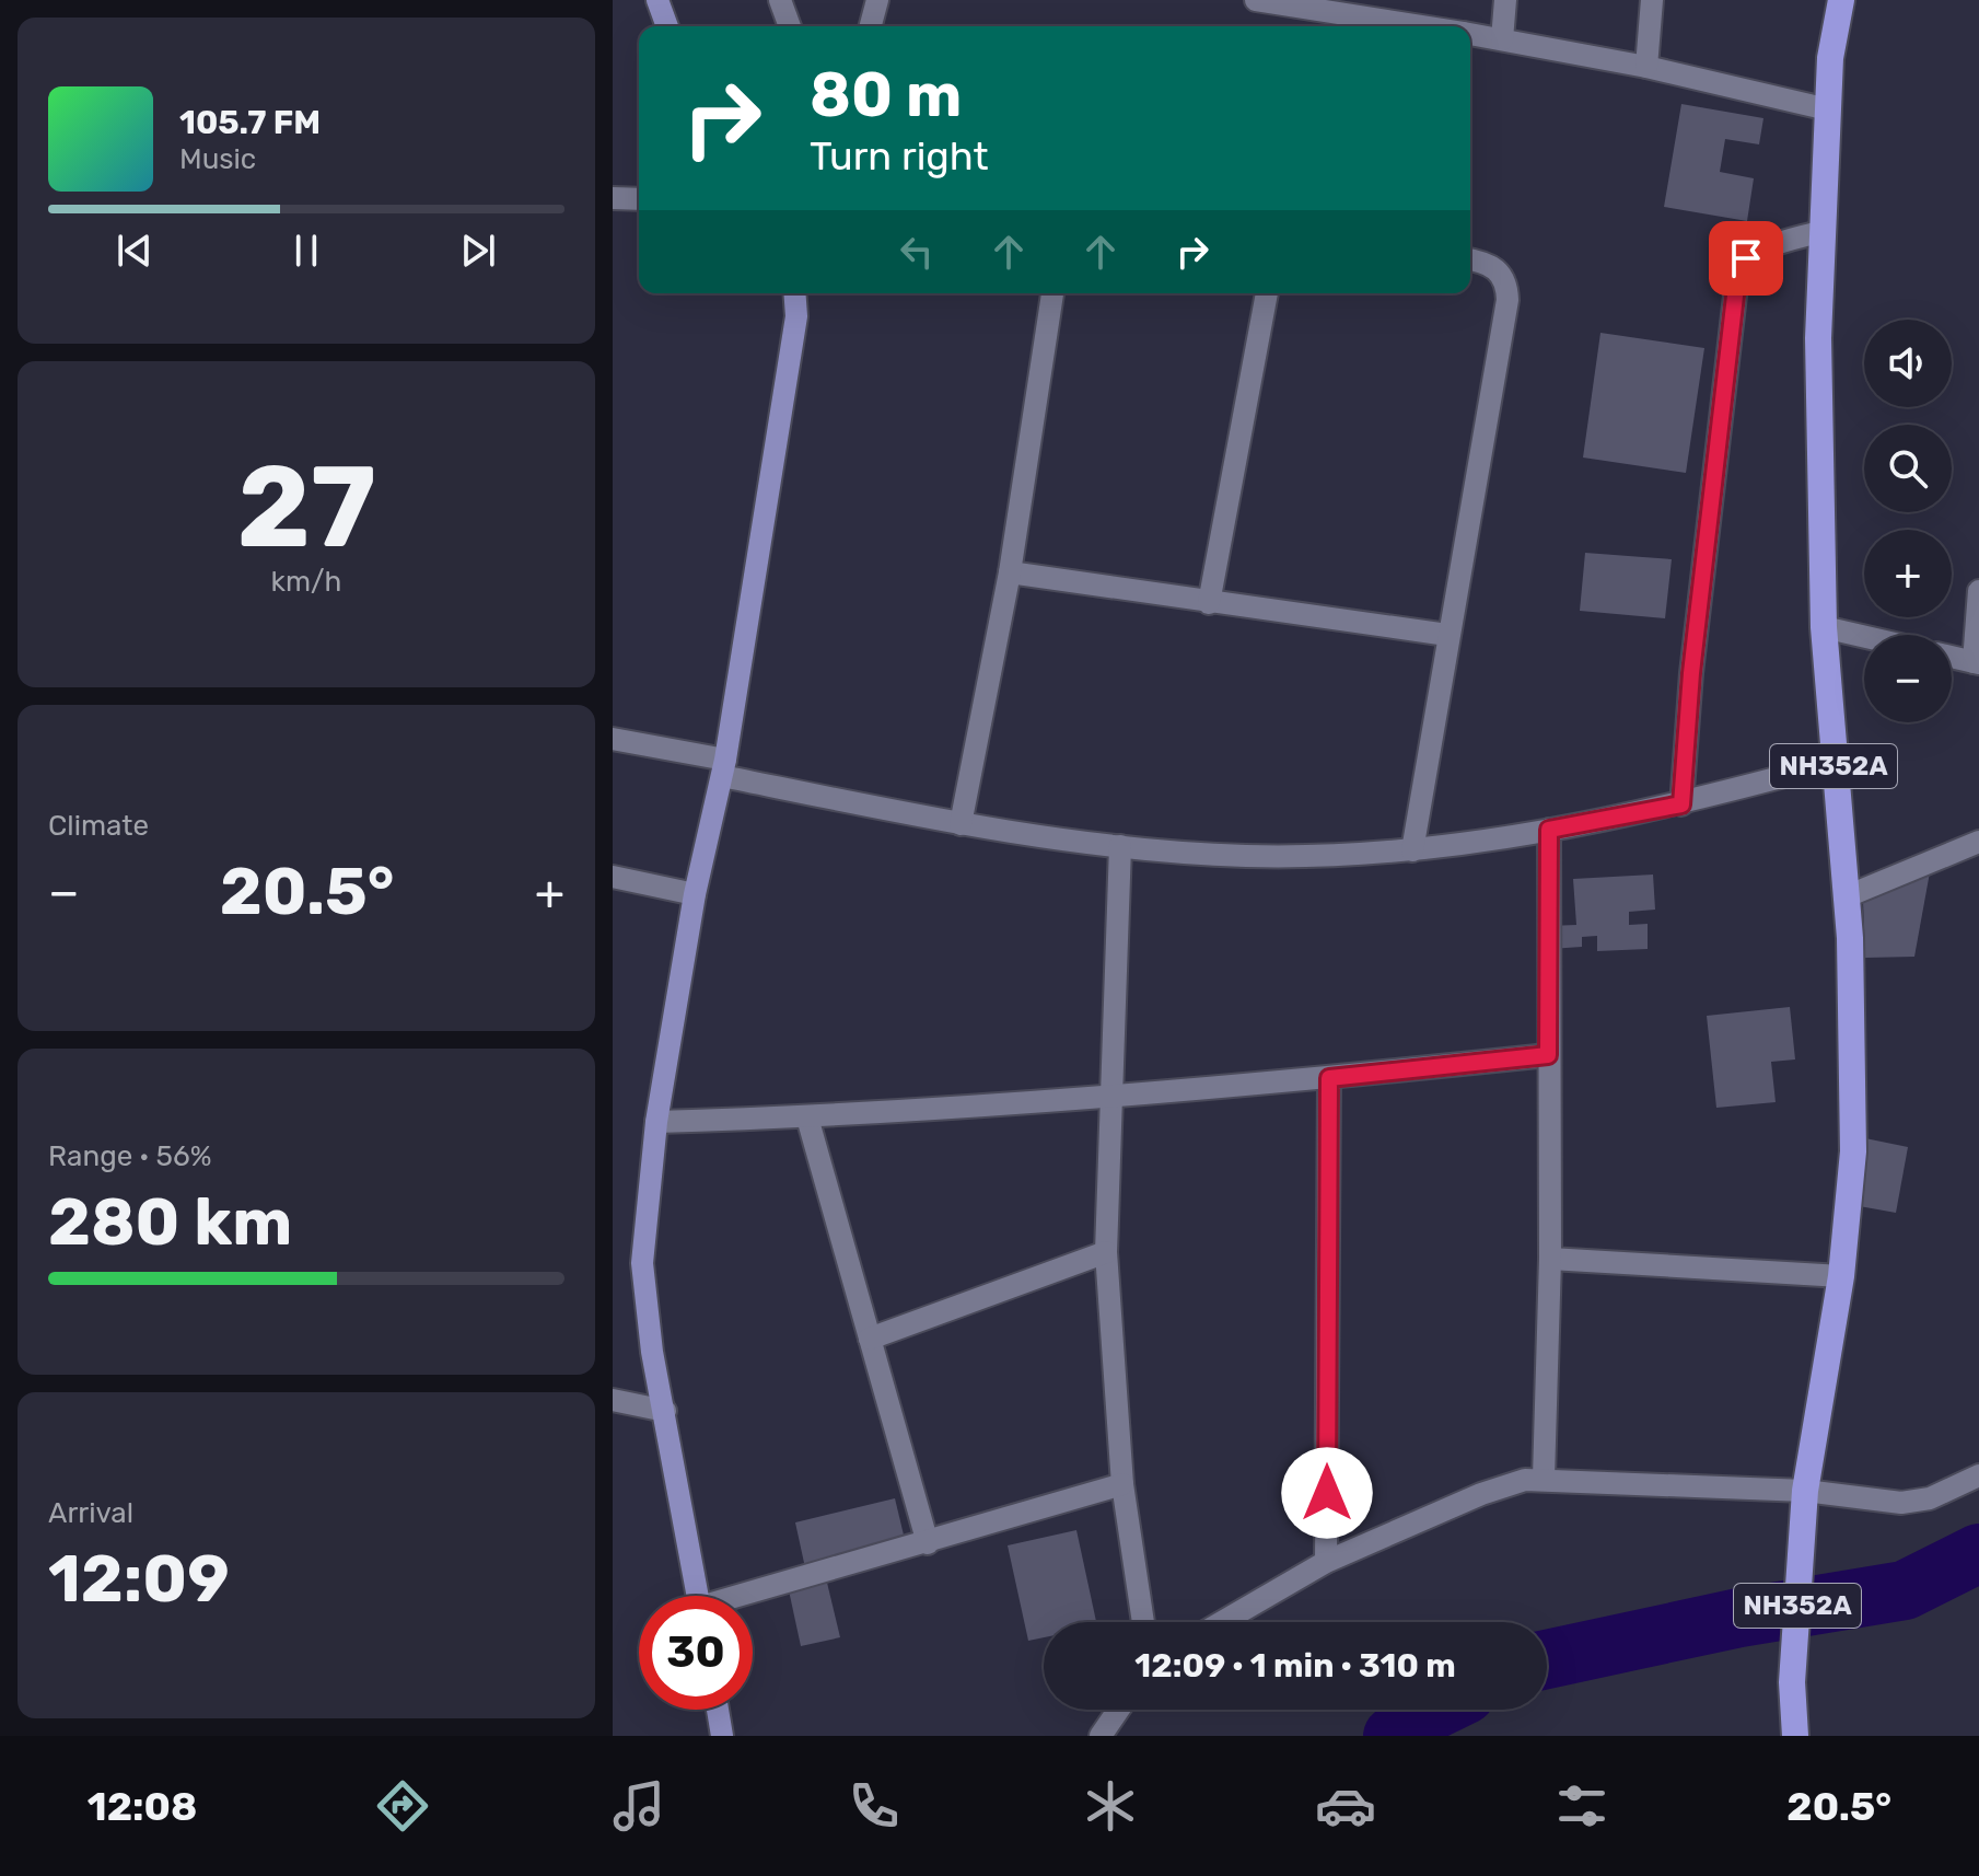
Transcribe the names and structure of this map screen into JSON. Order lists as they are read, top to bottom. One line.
{"streets":{"highway":["NH352A"]},"page":{"turn":["80 m","Turn right"],"song":["105.7 FM","Music"],"map_buttons":["+","−"],"tile":[["27","km/h"],"Climate",["Range · 56%","280 km"],["Arrival","12:09"]],"heat":["−","20.5°","+"],"limit":"30","trip":"12:09 · 1 min · 310 m","tabs":["12:08","20.5°"]}}
